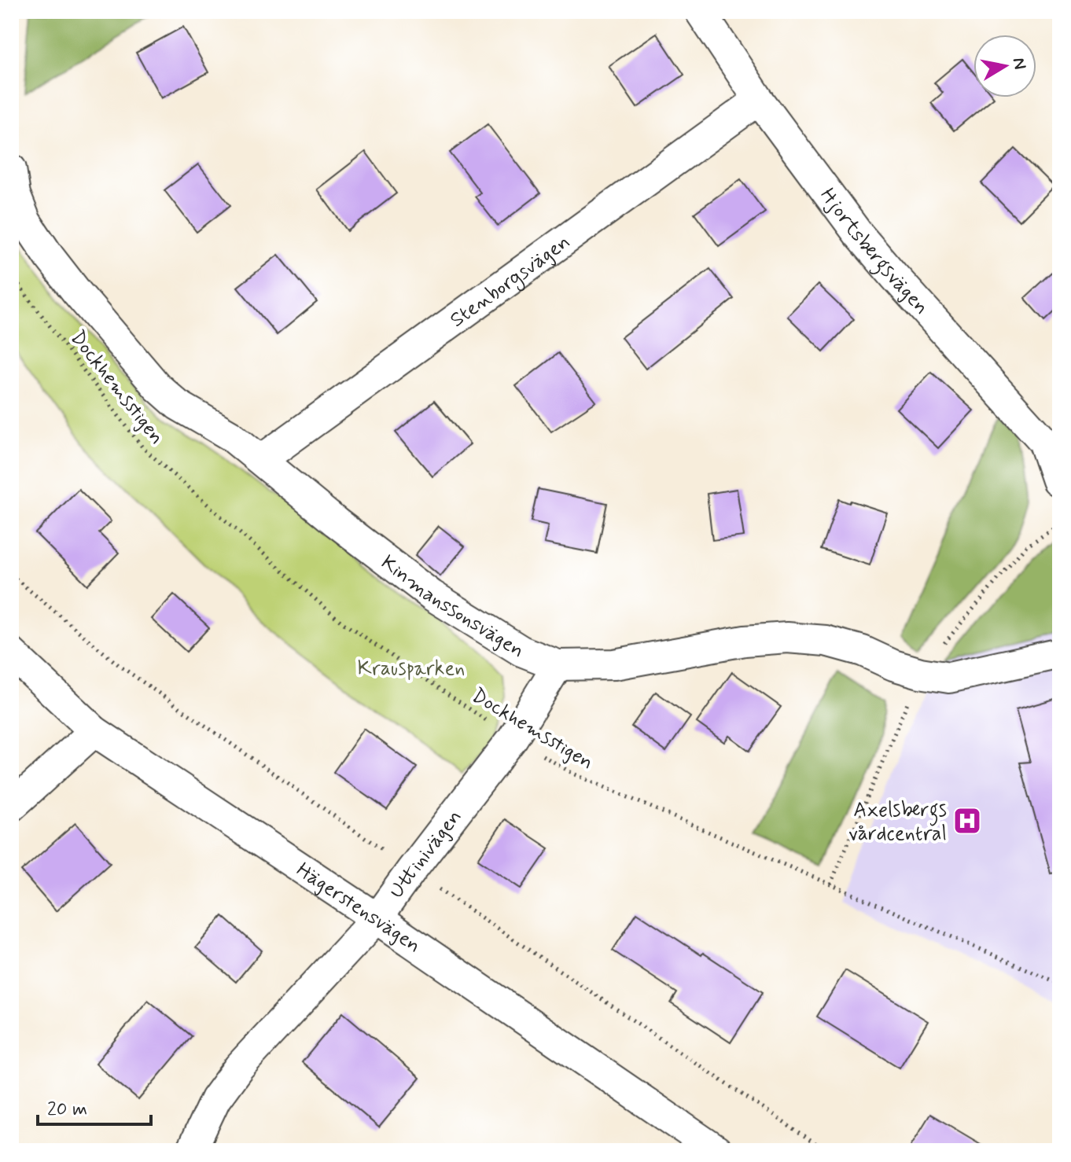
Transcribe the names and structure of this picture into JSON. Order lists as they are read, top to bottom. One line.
{"streets":{"street":["Hjortsbergsvägen","Stenborgsvägen","Kinmanssonsvägen","Uttinivägen","Hägerstensvägen"],"path":["Dockhemsstigen"]},"crossings":[["Hjortsbergsvägen","Stenborgsvägen"],["Stenborgsvägen","Kinmanssonsvägen"],["Dockhemsstigen","Uttinivägen"],["Kinmanssonsvägen","Uttinivägen"],["Uttinivägen","Hägerstensvägen"]],"parks":["Krausparken"],"places":{"hospital":["Axelsbergs vårdcentral"]},"scale_bar":"20 m","north":"right"}
